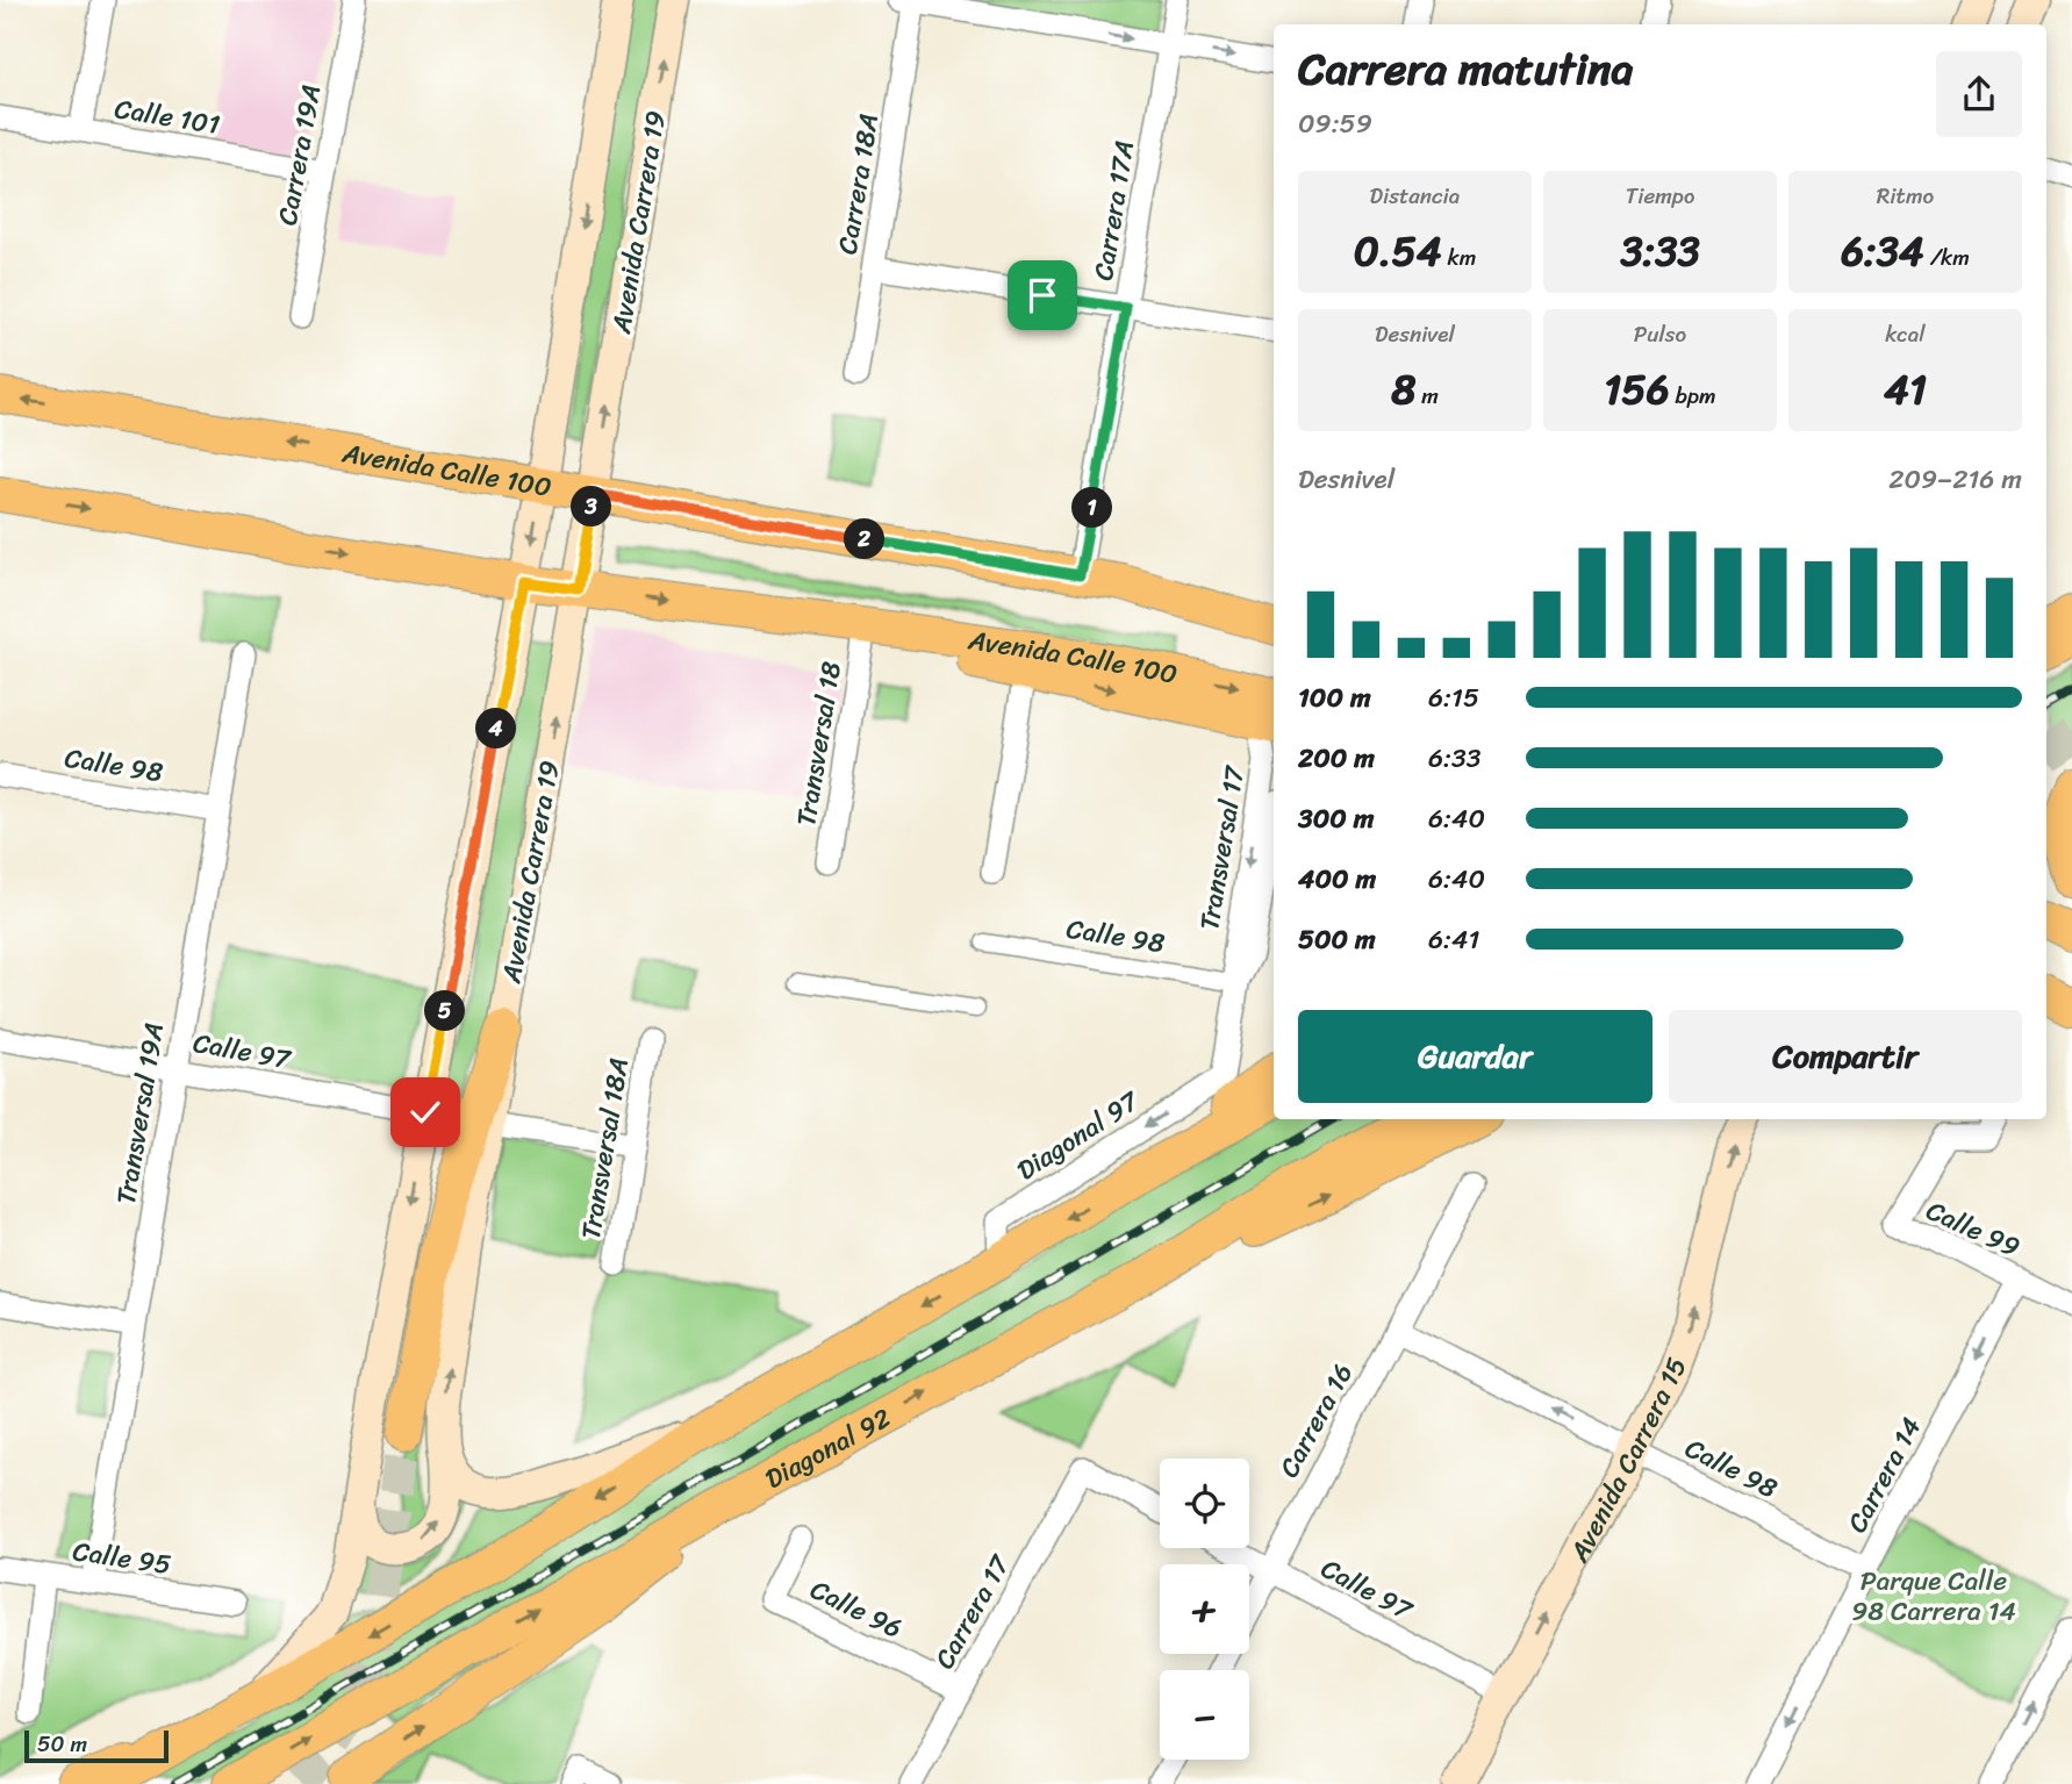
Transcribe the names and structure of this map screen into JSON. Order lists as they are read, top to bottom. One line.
{"streets":{"main road":["Avenida Carrera 19","Avenida Calle 100","Diagonal 92","Avenida Carrera 15"],"street":["Calle 101","Carrera 19A","Carrera 18A","Carrera 17A","Transversal 18","Calle 98","Transversal 17","Calle 97","Transversal 19A","Diagonal 97","Transversal 18A","Calle 99","Carrera 16","Carrera 14","Calle 95","Calle 96","Carrera 17"]},"crossings":[["Calle 101","Carrera 19A"],["Carrera 17A","Avenida Calle 100"],["Avenida Carrera 19","Avenida Calle 100"],["Avenida Carrera 19","Calle 97"],["Avenida Calle 100","Transversal 17"],["Calle 98","Transversal 17"],["Calle 98","Transversal 19A"],["Calle 98","Carrera 16"],["Calle 98","Avenida Carrera 15"],["Calle 98","Carrera 14"],["Transversal 17","Diagonal 97"],["Calle 97","Transversal 19A"],["Calle 97","Carrera 16"],["Calle 97","Avenida Carrera 15"],["Transversal 19A","Calle 95"],["Calle 99","Carrera 14"],["Calle 96","Carrera 17"]],"one_way":["Diagonal 97","Avenida Carrera 15","Carrera 14"],"parks":["Parque Calle 98 Carrera 14"],"scale_bar":"50 m","page":{"heading":["Carrera matutina","09:59"],"stats":[["Distancia","0.54 km"],["Tiempo","3:33"],["Ritmo","6:34 /km"],["Desnivel","8 m"],["Pulso","156 bpm"],["kcal","41"]],"chart":["Desnivel","209–216 m"],"pins":["3","1","2","4","5"],"list":[{"name":"100 m","note":"6:15"},{"name":"200 m","note":"6:33"},{"name":"300 m","note":"6:40"},{"name":"400 m","note":"6:40"},{"name":"500 m","note":"6:41"}],"buttons":["Guardar","Compartir"],"map_buttons":["+","−"],"scale":"50 m"}}
